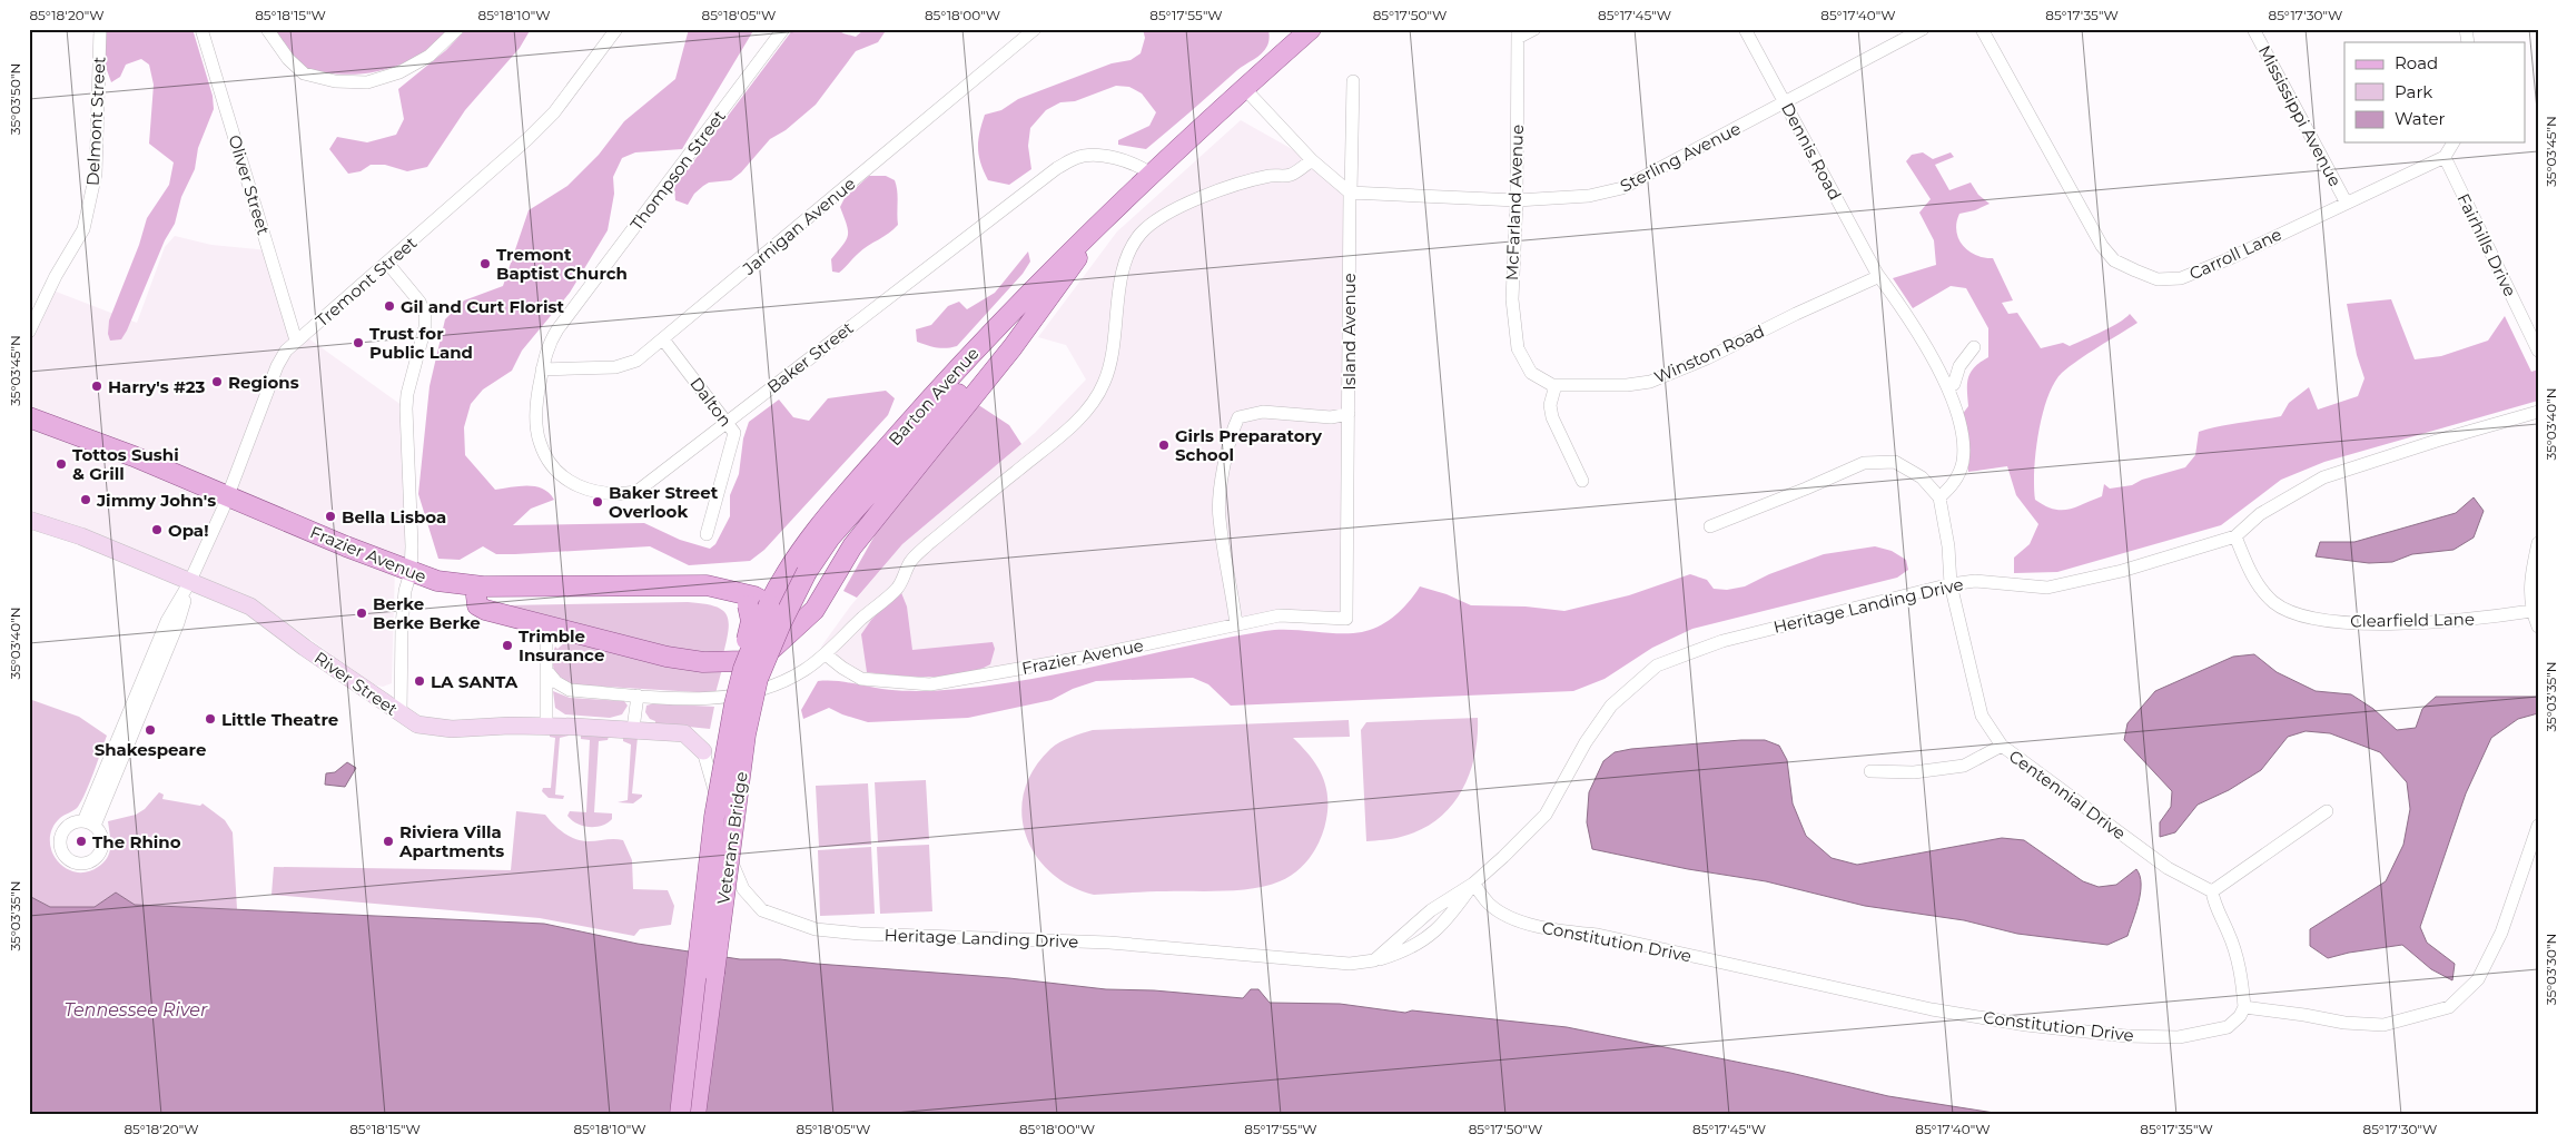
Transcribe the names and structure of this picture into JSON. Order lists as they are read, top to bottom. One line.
{"streets":{"main road":["Barton Avenue","Frazier Avenue","Veterans Bridge"],"street":["Mississippi Avenue","Delmont Street","Dennis Road","Sterling Avenue","Thompson Street","Oliver Street","McFarland Avenue","Jarnigan Avenue","Fairhills Drive","Carroll Lane","Tremont Street","Island Avenue","Winston Road","Baker Street","Dalton","Heritage Landing Drive","Clearfield Lane","River Street","Centennial Drive","Constitution Drive"]},"crossings":[["Mississippi Avenue","Carroll Lane"],["Dennis Road","Sterling Avenue"],["Dennis Road","Winston Road"],["Dennis Road","Centennial Drive"],["Sterling Avenue","McFarland Avenue"],["Sterling Avenue","Island Avenue"],["Thompson Street","Jarnigan Avenue"],["Thompson Street","Baker Street"],["Oliver Street","Tremont Street"],["McFarland Avenue","Winston Road"],["Jarnigan Avenue","Baker Street"],["Jarnigan Avenue","Dalton"],["Fairhills Drive","Carroll Lane"],["Tremont Street","Frazier Avenue"],["Tremont Street","River Street"],["Island Avenue","Frazier Avenue"],["Baker Street","Barton Avenue"],["Baker Street","Dalton"],["Barton Avenue","Frazier Avenue"],["Barton Avenue","Veterans Bridge"],["Frazier Avenue","Veterans Bridge"],["Heritage Landing Drive","Clearfield Lane"],["Heritage Landing Drive","River Street"],["Heritage Landing Drive","Centennial Drive"],["Heritage Landing Drive","Constitution Drive"]],"water":["Tennessee River"],"places":["Tremont Baptist Church","Gil and Curt Florist","Trust for Public Land","Regions","Harry's #23","Girls Preparatory School","Tottos Sushi & Grill","Jimmy John's","Baker Street Overlook","Bella Lisboa","Opa!","Berke Berke Berke","Trimble Insurance","LA SANTA","Little Theatre","Shakespeare","The Rhino","Riviera Villa Apartments"],"legend":["Road","Park","Water"],"coordinates":["85°18'20\"W","85°18'15\"W","85°18'10\"W","85°18'05\"W","85°18'00\"W","85°17'55\"W","85°17'50\"W","85°17'45\"W","85°17'40\"W","85°17'35\"W","85°17'30\"W","35°03'50\"N","35°03'45\"N","35°03'40\"N","35°03'35\"N","35°03'30\"N"]}
